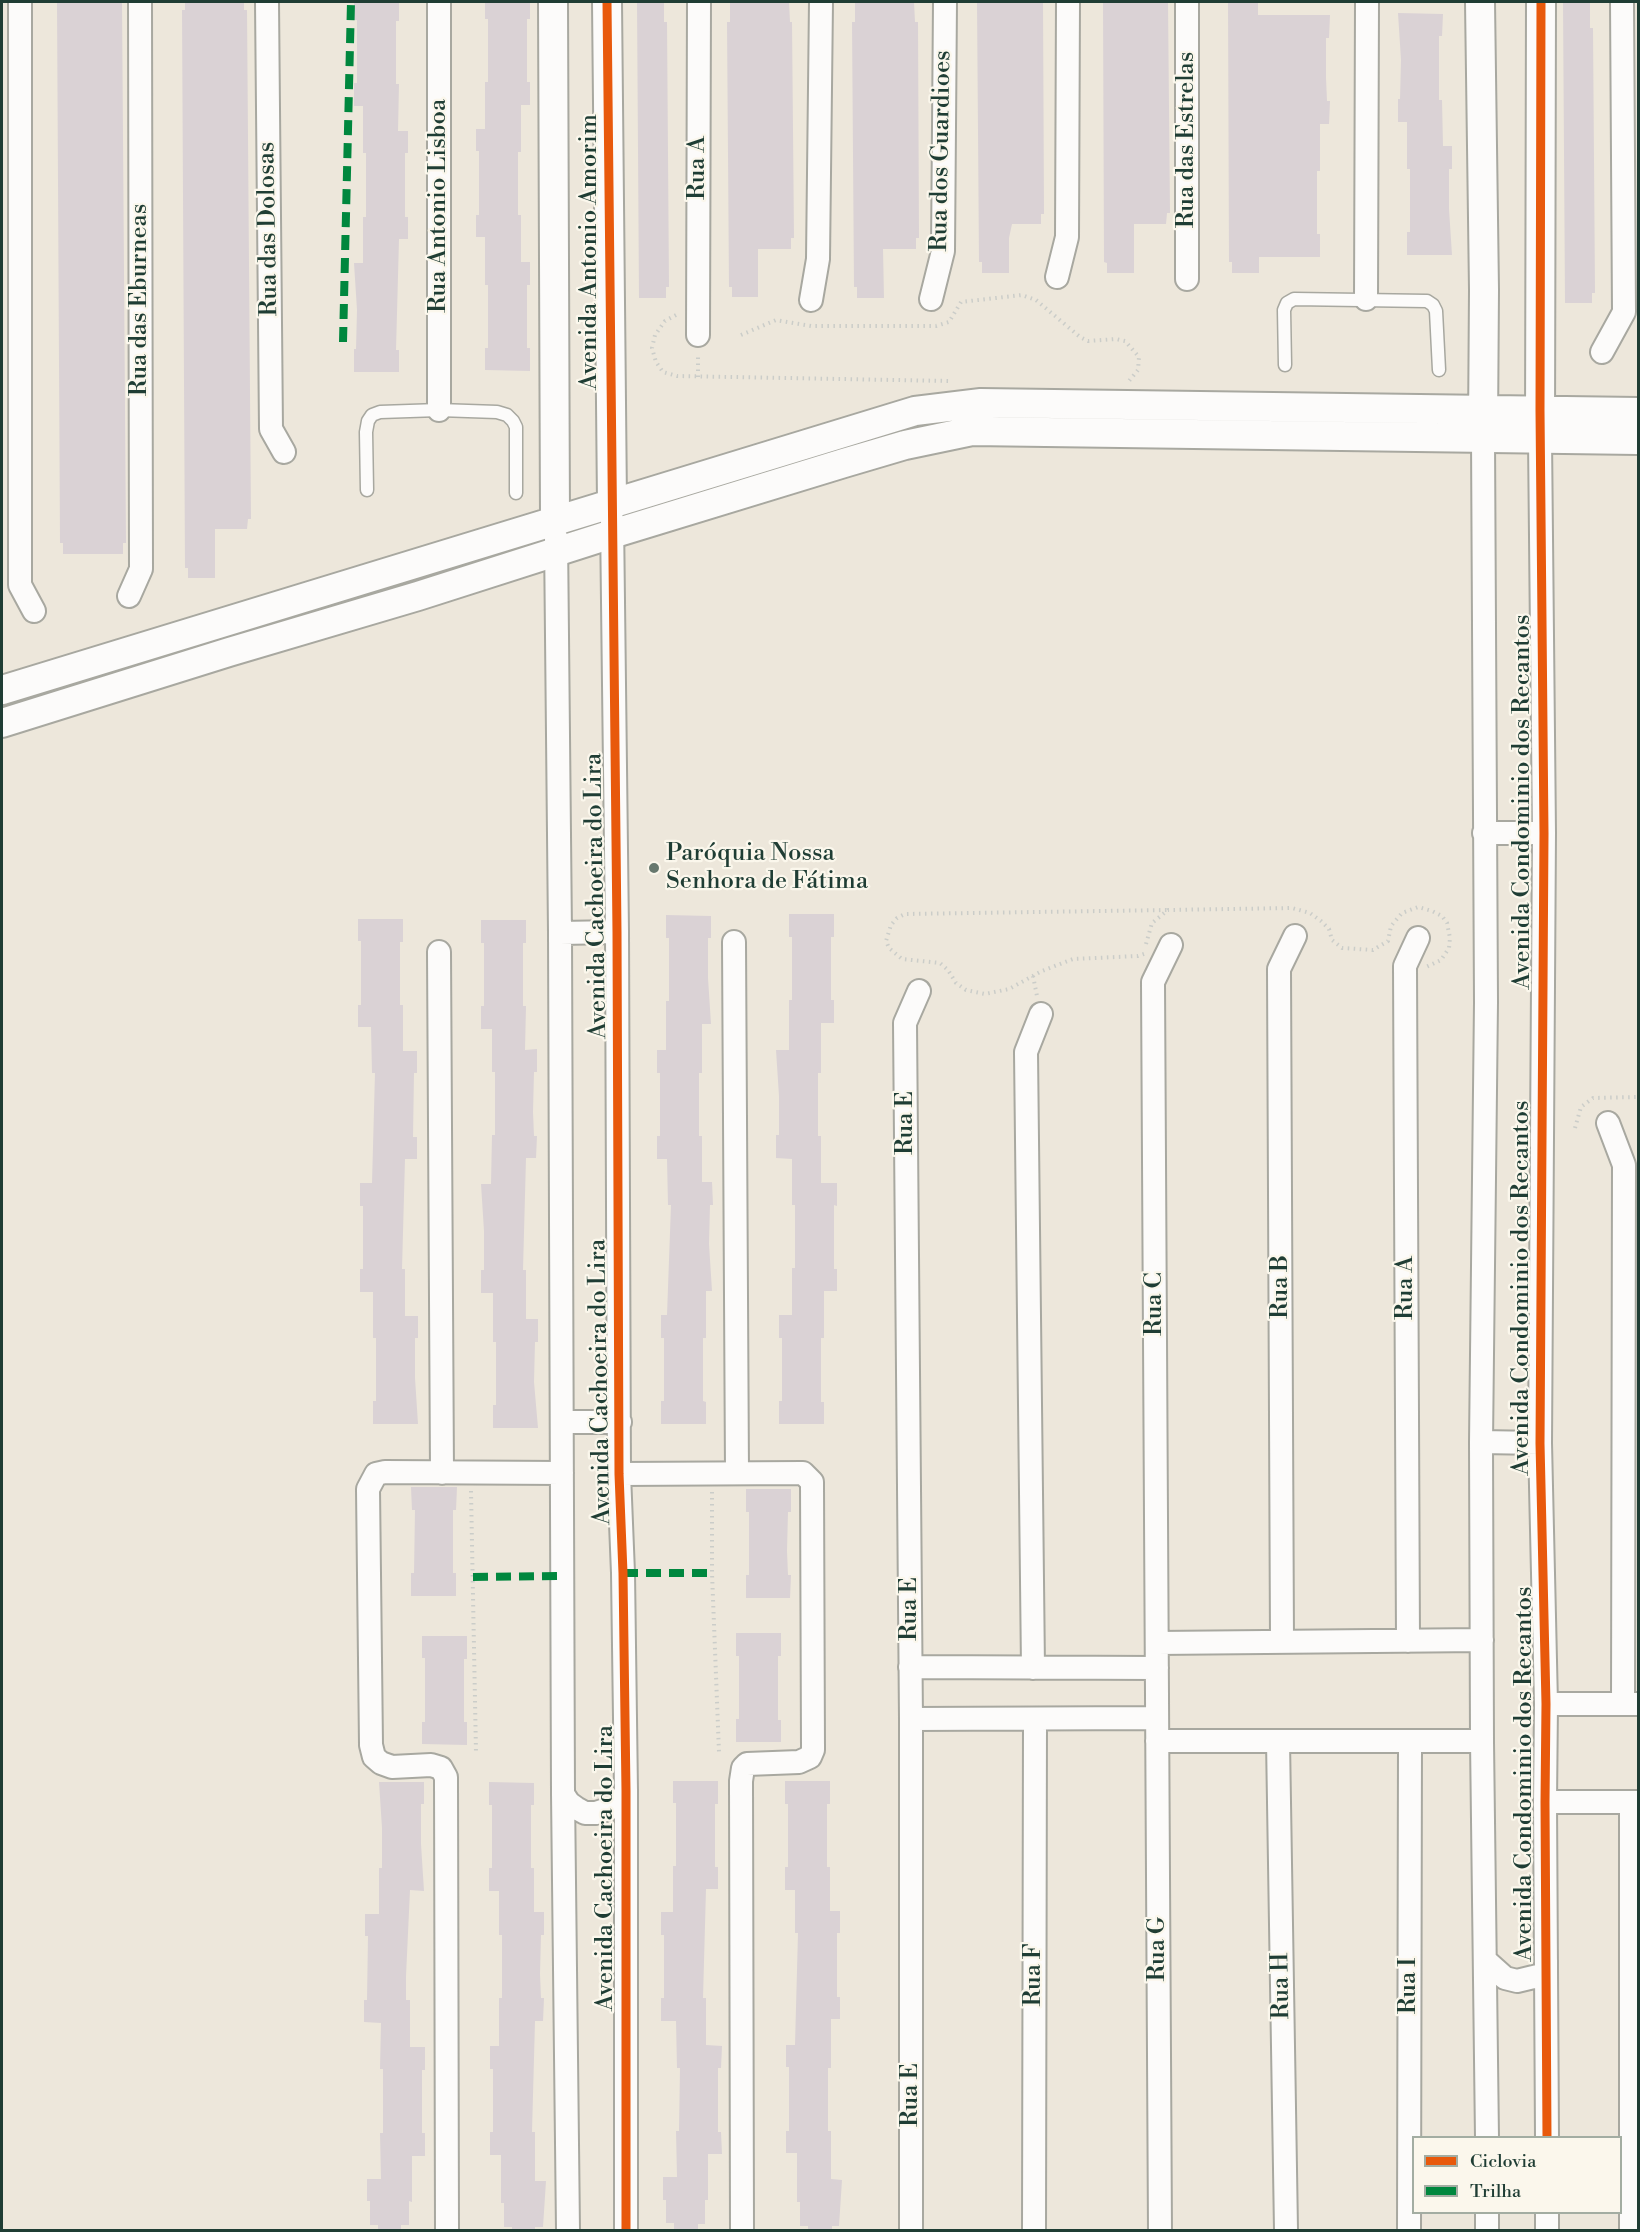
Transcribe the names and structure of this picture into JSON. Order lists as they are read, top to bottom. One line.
{"streets":{"street":["Rua das Estrelas","Rua dos Guardioes","Rua A","Rua Antonio Lisboa","Rua das Dolosas","Avenida Antonio Amorim","Rua das Eburneas","Avenida Condominio dos Recantos","Avenida Cachoeira do Lira","Rua E","Rua B","Rua C","Rua G","Rua F","Rua H","Rua I"]},"crossings":[["Avenida Antonio Amorim","Avenida Cachoeira do Lira"],["Rua C","Rua G"]],"places":["Paróquia Nossa Senhora de Fátima"],"legend":["Ciclovia","Trilha"]}
